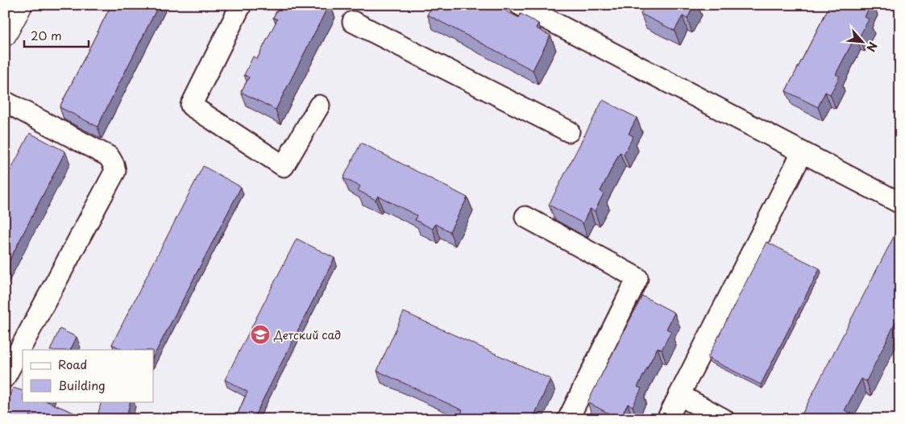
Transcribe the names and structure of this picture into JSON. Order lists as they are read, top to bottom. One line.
{"places":{"school or university":["Детский сад"]},"legend":["Road","Building"],"scale_bar":"20 m","north":"bottom right"}
